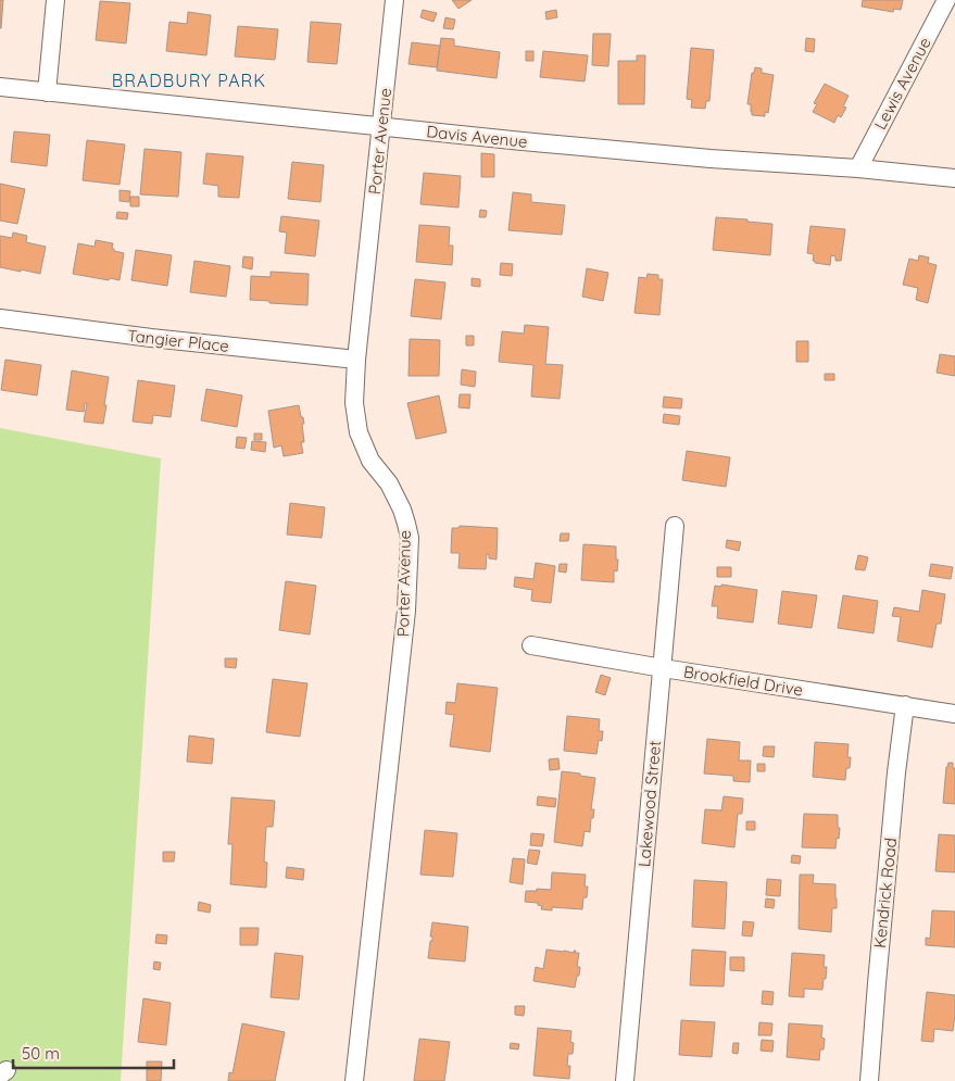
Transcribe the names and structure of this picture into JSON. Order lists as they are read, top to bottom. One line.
{"streets":{"street":["Lewis Avenue","Davis Avenue","Porter Avenue","Tangier Place","Brookfield Drive","Lakewood Street","Kendrick Road"]},"crossings":[["Lewis Avenue","Davis Avenue"],["Davis Avenue","Porter Avenue"],["Porter Avenue","Tangier Place"],["Brookfield Drive","Lakewood Street"],["Brookfield Drive","Kendrick Road"]],"districts":["BRADBURY PARK"],"scale_bar":"50 m"}
